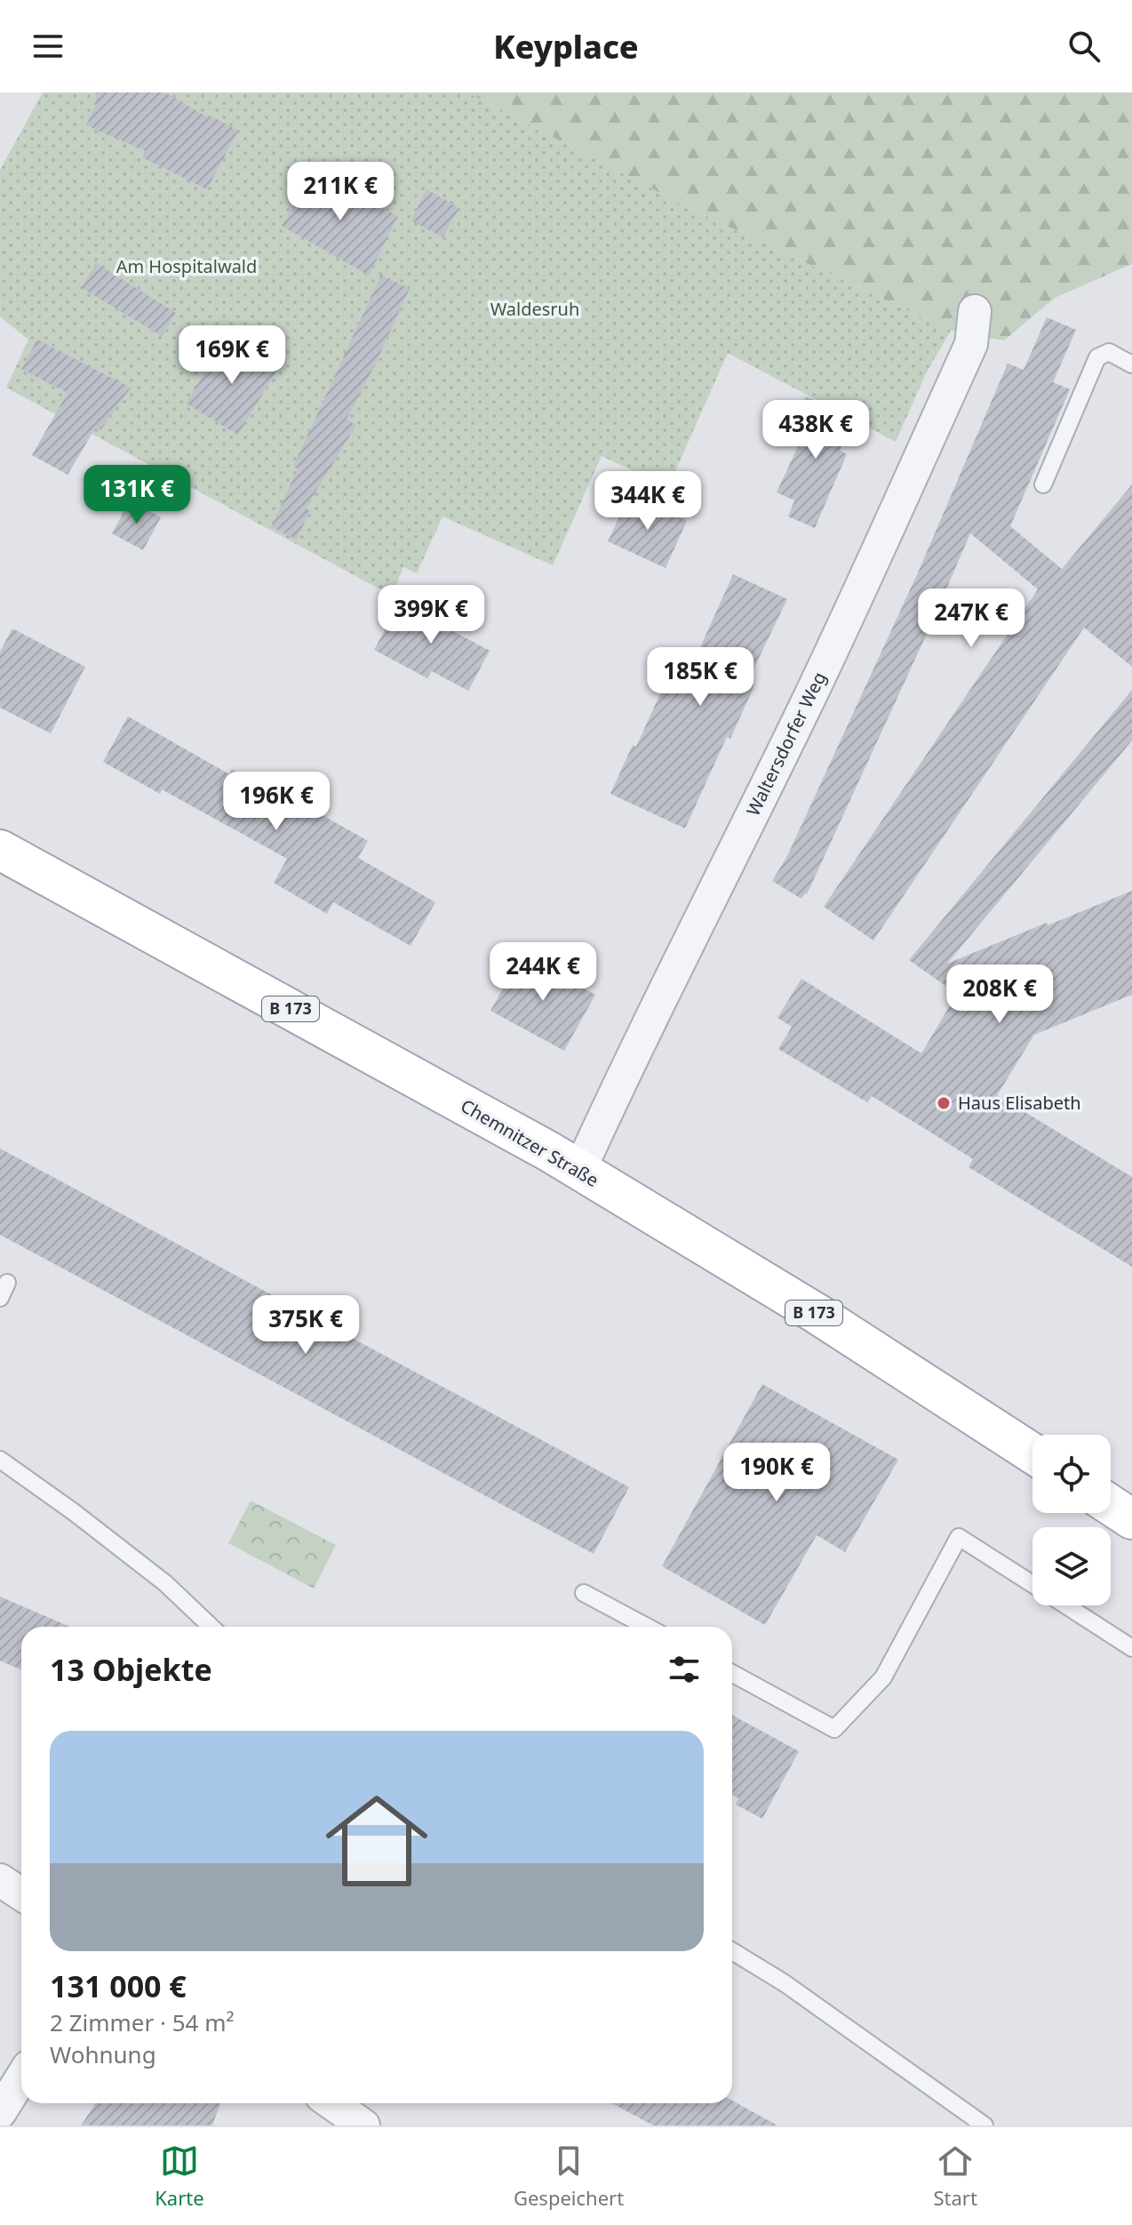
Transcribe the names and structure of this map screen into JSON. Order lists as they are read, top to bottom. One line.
{"streets":{"main road":["B 173","Chemnitzer Straße"],"street":["Waltersdorfer Weg"]},"crossings":[["Waltersdorfer Weg","Chemnitzer Straße"]],"parks":["Am Hospitalwald","Waldesruh"],"places":["Haus Elisabeth"],"page":{"header":"Keyplace","price":["211K €","169K €","438K €","131K €","344K €","399K €","247K €","185K €","196K €","244K €","208K €","375K €","190K €"],"heading":"13 Objekte","list":[{"name":"131 000 €","note":"2 Zimmer · 54 m² · Wohnung"}],"tabs":["Karte","Gespeichert","Start"]}}
